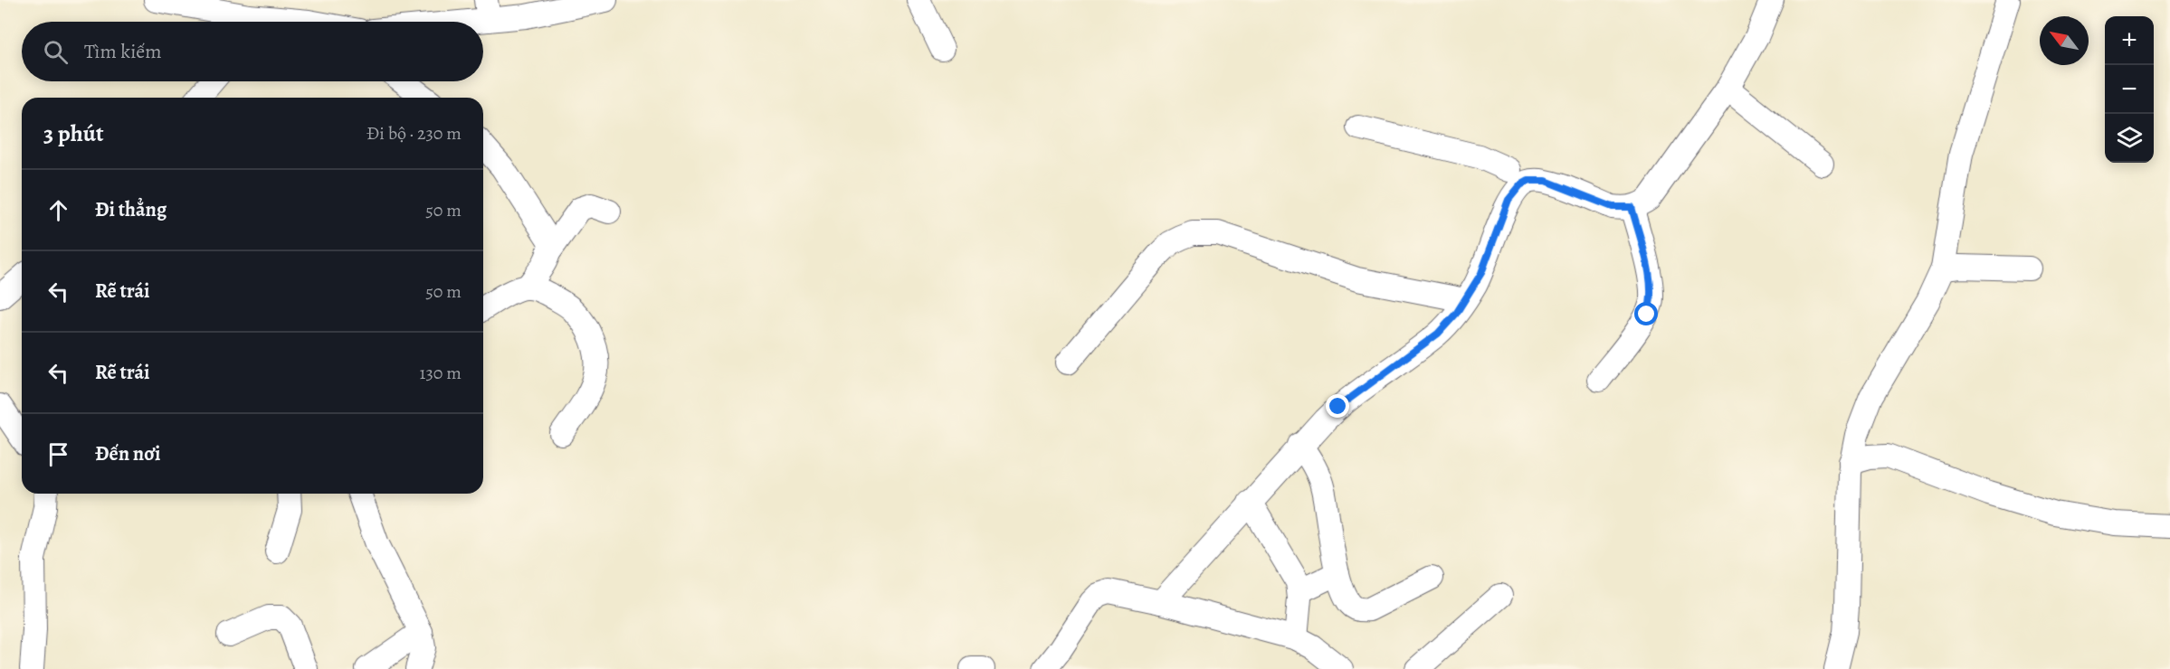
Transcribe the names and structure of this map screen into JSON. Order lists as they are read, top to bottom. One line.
{"north":"top left","page":{"map_buttons":["+","−"],"search":"Tìm kiếm","heading":["3 phút","Đi bộ · 230 m"],"list":[["Đi thẳng","50 m"],["Rẽ trái","50 m"],["Rẽ trái","130 m"],"Đến nơi"]}}
